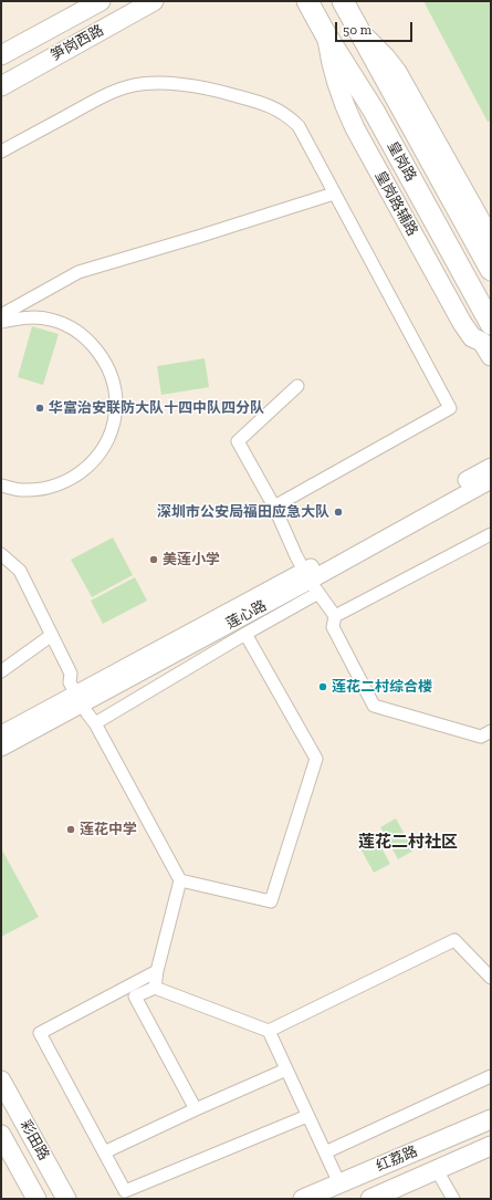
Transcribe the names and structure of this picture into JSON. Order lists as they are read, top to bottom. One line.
{"streets":{"highway":["皇岗路"],"main road":["笋岗西路","皇岗路辅路","莲心路","彩田路","红荔路"]},"crossings":[["皇岗路","皇岗路辅路"]],"districts":["莲花二村社区"],"places":["华富治安联防大队十四中队四分队","深圳市公安局福田应急大队","美莲小学","莲花二村综合楼","莲花中学"],"scale_bar":"50 m"}
